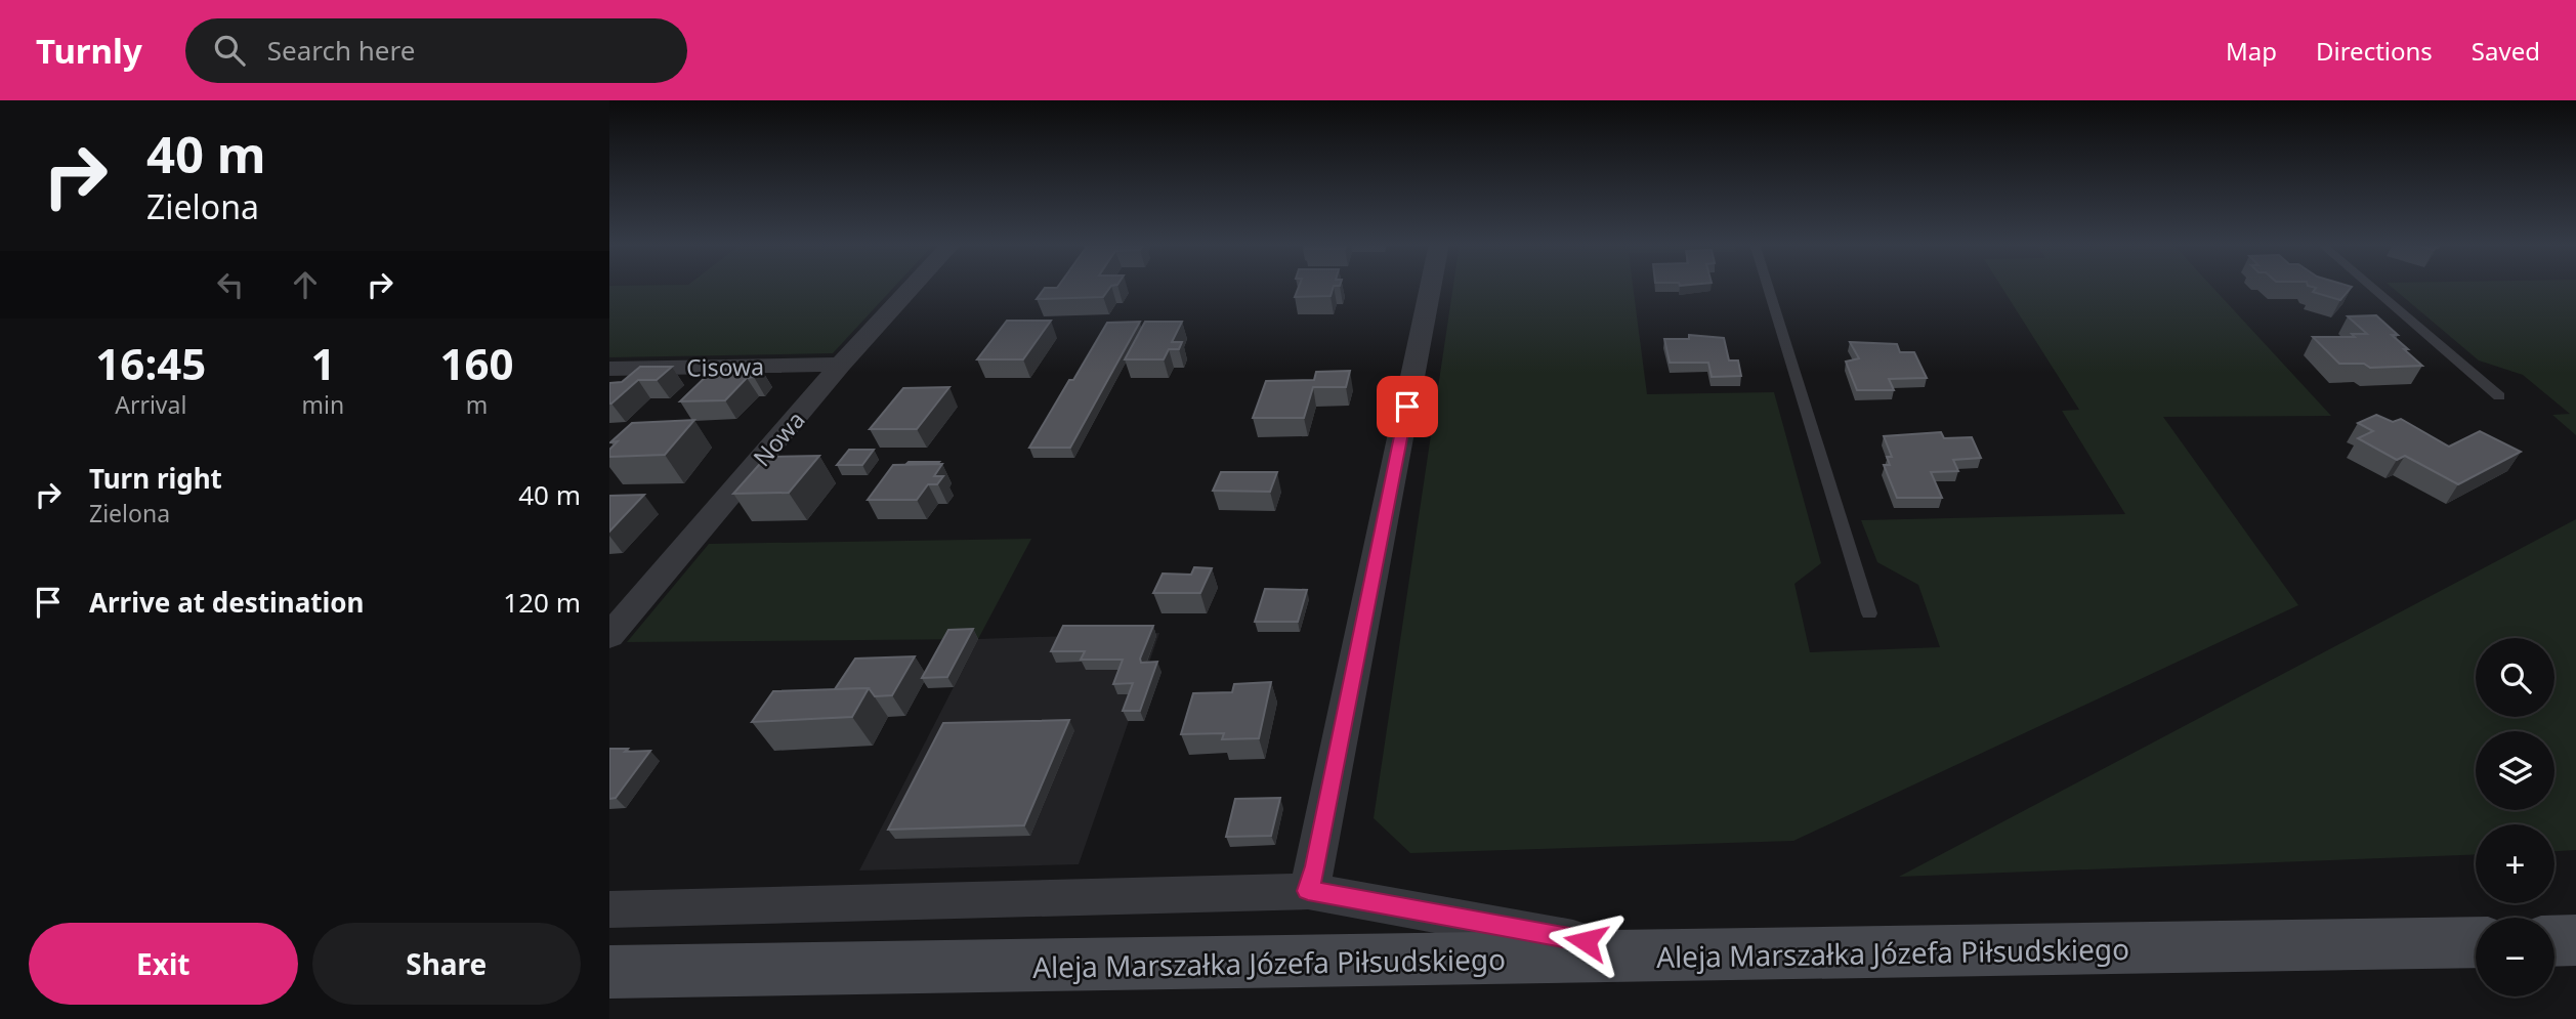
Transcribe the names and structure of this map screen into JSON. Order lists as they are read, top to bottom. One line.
{"streets":{"main road":["Aleja Marszałka Józefa Piłsudskiego"],"street":["Cisowa","Nowa"]},"crossings":[["Cisowa","Nowa"]],"page":{"header":"Turnly","search":"Search here","nav":["Map","Directions","Saved"],"turn":["40 m","Zielona"],"eta":["16:45","Arrival","1","min","160","m"],"list":[{"name":"Turn right","note":"Zielona","value":"40 m"},{"name":"Arrive at destination","value":"120 m"}],"map_buttons":["+","−"],"buttons":["Exit","Share"]}}
